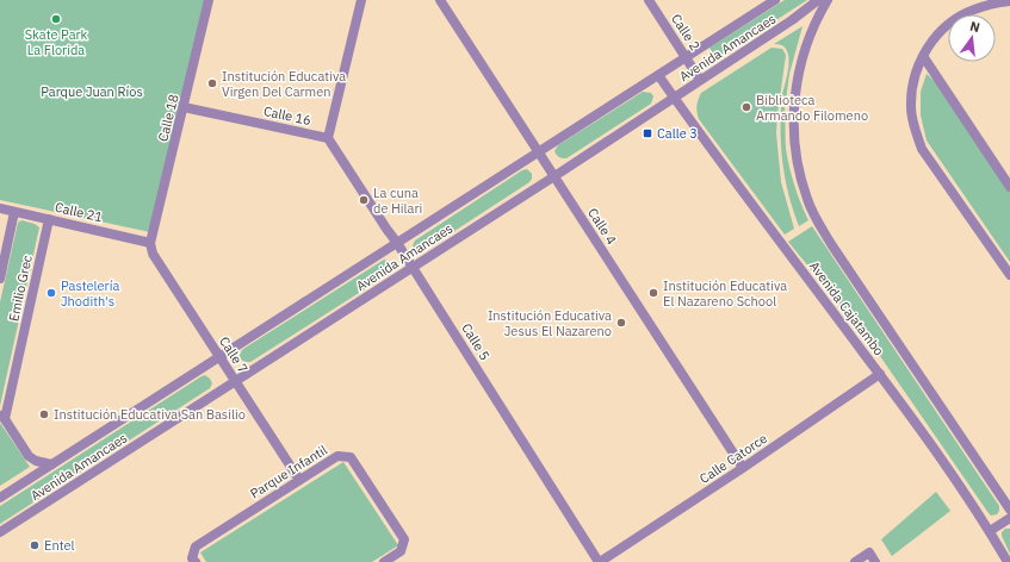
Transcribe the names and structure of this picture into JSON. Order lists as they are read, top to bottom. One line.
{"streets":{"street":["Calle 2","Avenida Amancaes","Calle 16","Calle 18","Calle 21","Calle 4","Emilio Grec","Avenida Cajatambo","Calle 5","Calle 7","Calle Catorce","Parque Infantil"]},"crossings":[["Calle 2","Avenida Amancaes"],["Avenida Amancaes","Calle 4"],["Avenida Amancaes","Emilio Grec"],["Avenida Amancaes","Avenida Cajatambo"],["Avenida Amancaes","Calle 5"],["Avenida Amancaes","Calle 7"],["Calle 16","Calle 18"],["Calle 16","Calle 5"],["Calle 18","Calle 21"],["Calle 18","Calle 7"],["Calle 21","Emilio Grec"],["Calle 21","Calle 7"],["Calle 4","Calle Catorce"],["Avenida Cajatambo","Calle Catorce"],["Calle 5","Calle Catorce"],["Calle 7","Parque Infantil"]],"parks":["Parque Juan Ríos"],"places":{"other":["Skate Park La Florida","Institución Educativa Virgen Del Carmen","Biblioteca Armando Filomeno","La cuna de Hilari","Pastelería Jhodith's","Institución Educativa El Nazareno School","Institución Educativa Jesus El Nazareno","Institución Educativa San Basilio","Entel"],"transit":["Calle 3"]},"north":"top"}
